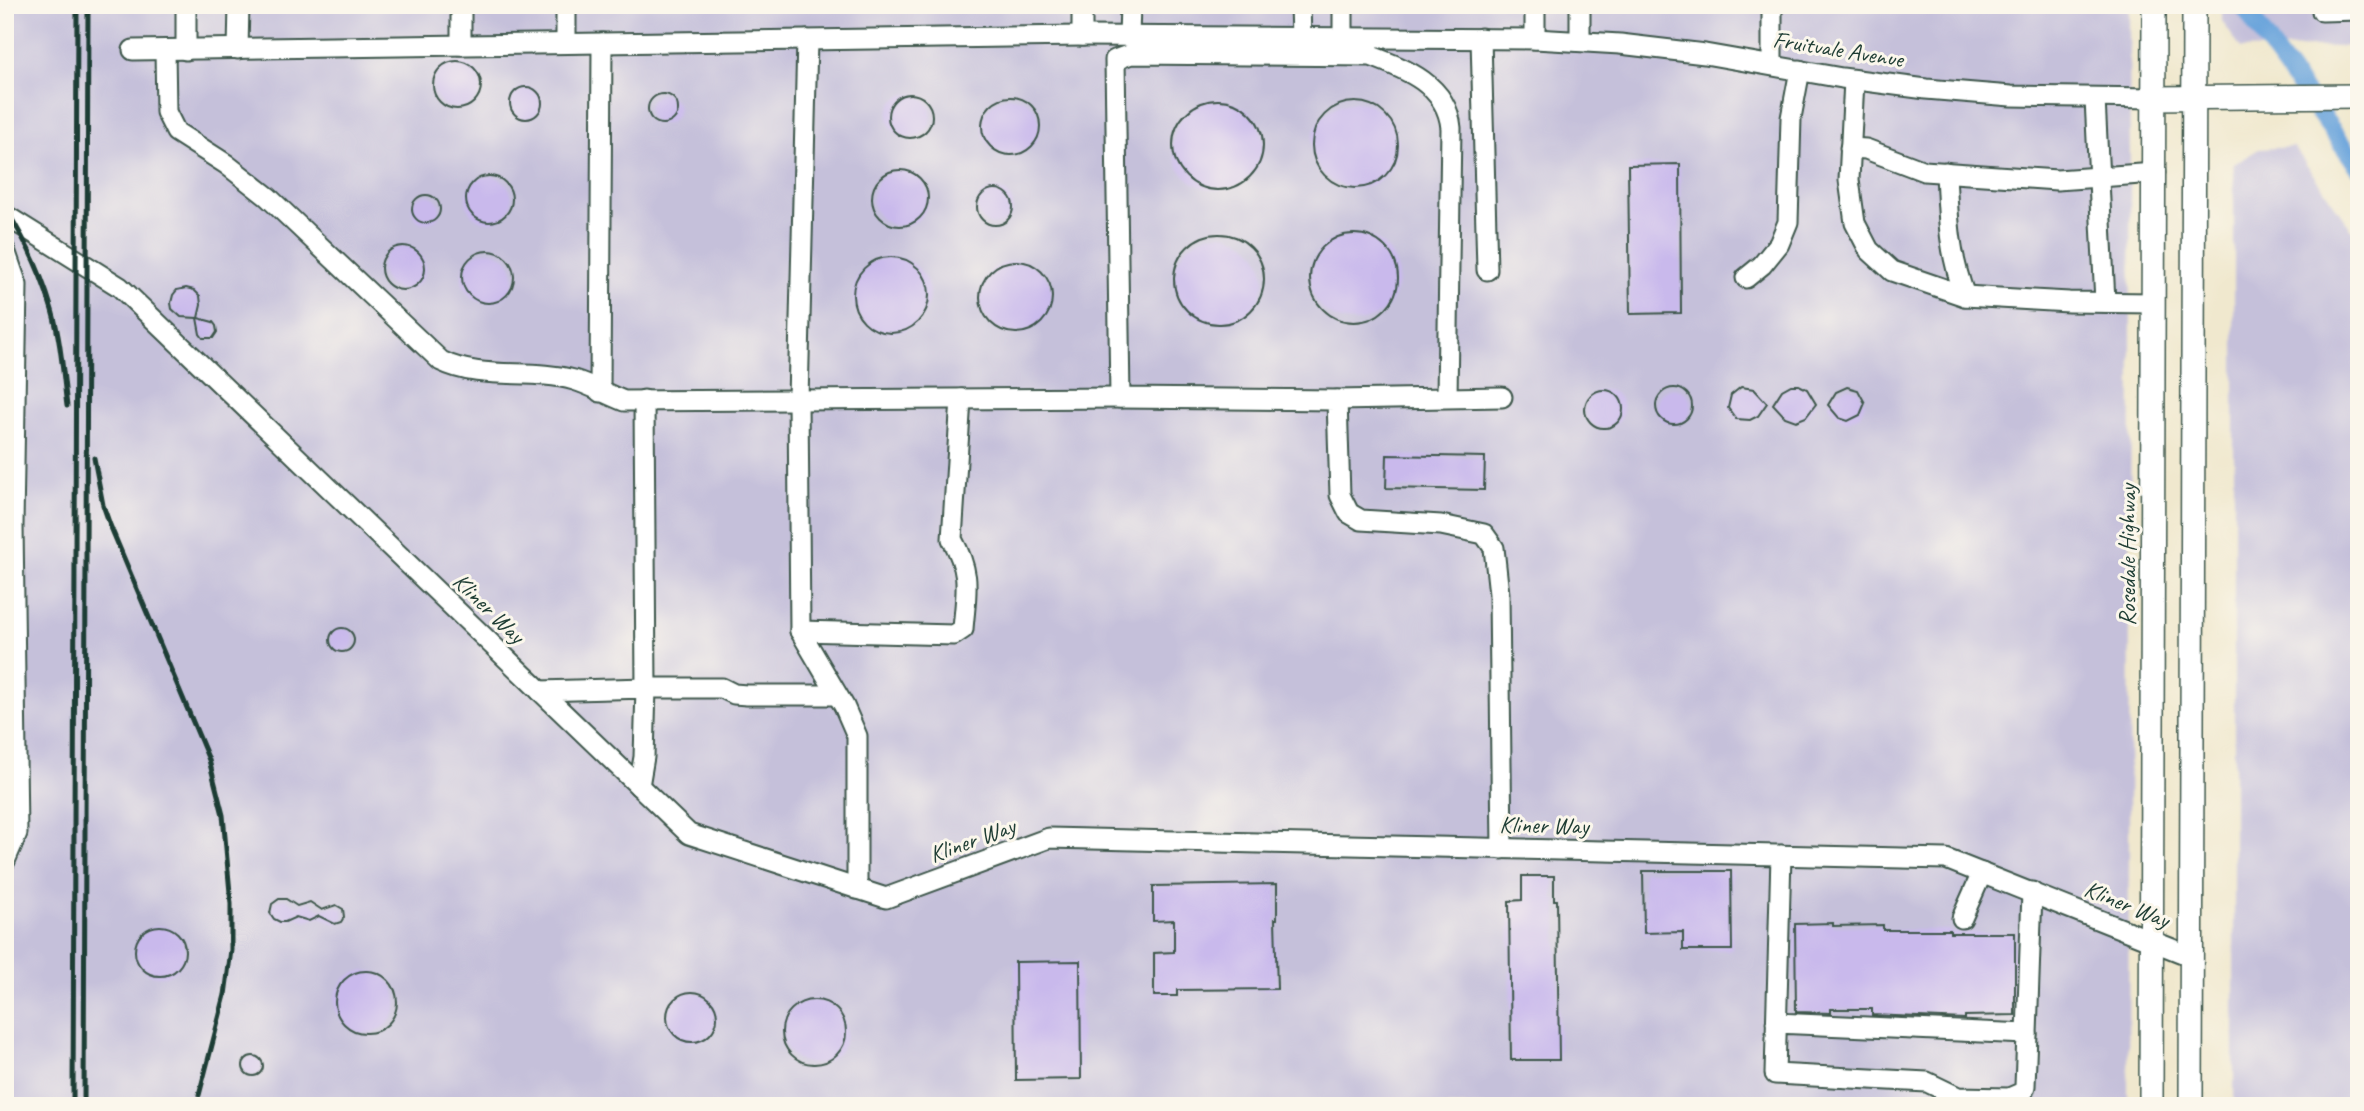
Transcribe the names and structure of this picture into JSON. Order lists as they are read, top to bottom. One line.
{"streets":{"main road":["Fruitvale Avenue","Rosedale Highway"],"street":["Kliner Way"]},"crossings":[["Fruitvale Avenue","Rosedale Highway"],["Rosedale Highway","Kliner Way"]]}
